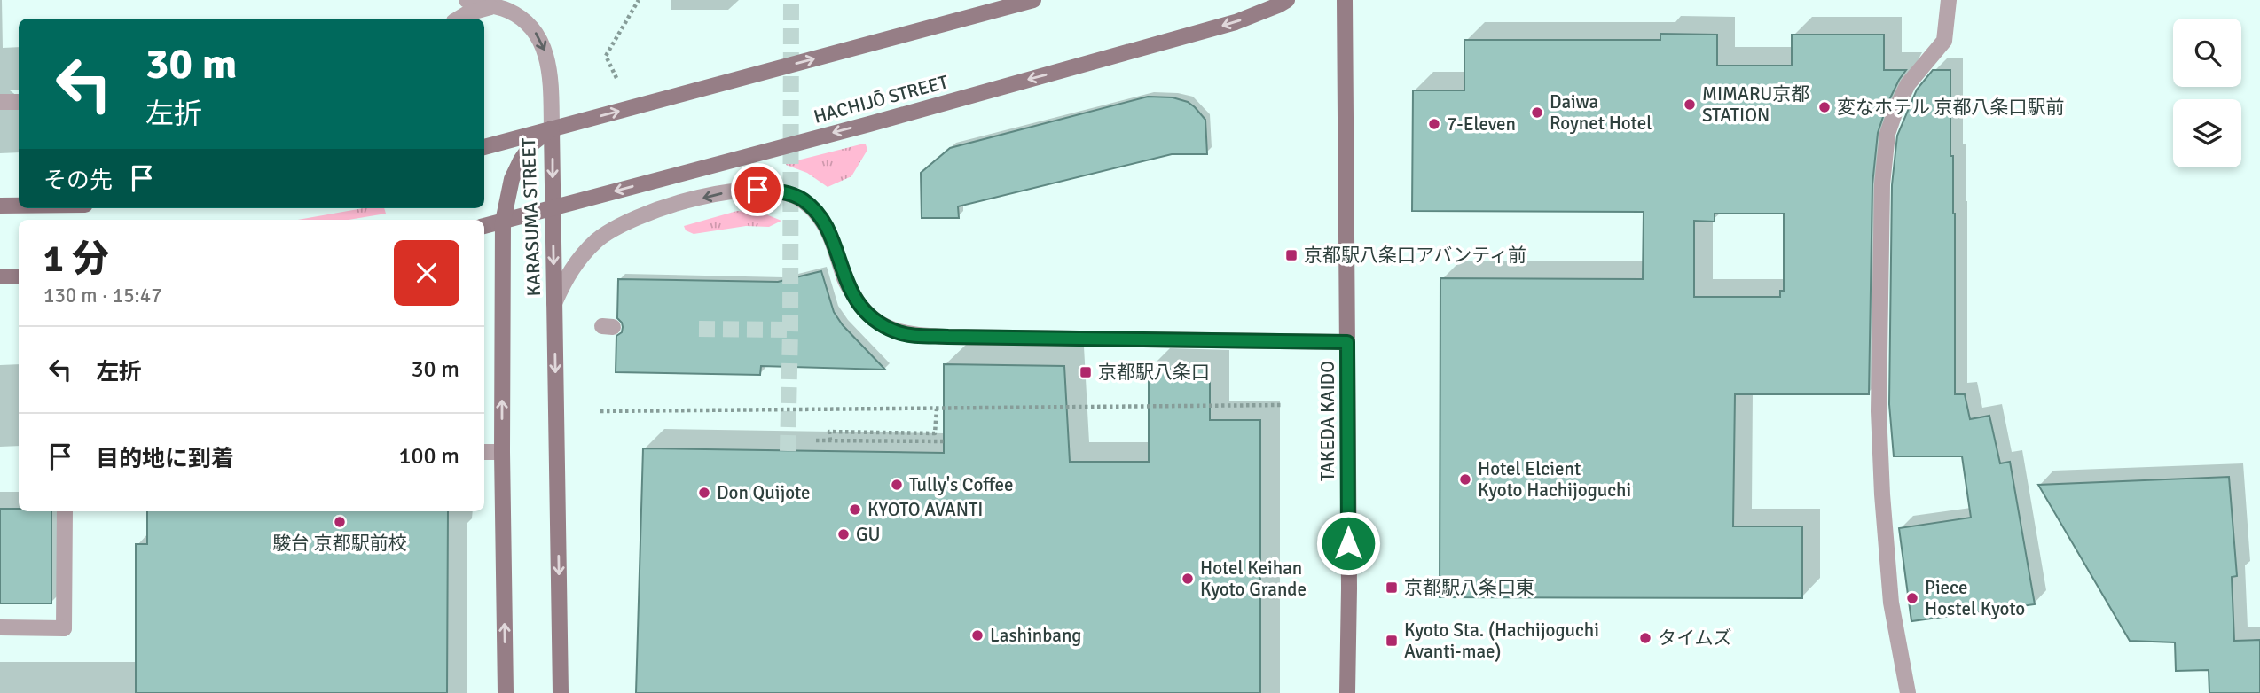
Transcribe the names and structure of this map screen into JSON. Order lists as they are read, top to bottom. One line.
{"streets":{"street":["HACHIJŌ STREET","KARASUMA STREET","TAKEDA KAIDO"]},"crossings":[["HACHIJŌ STREET","KARASUMA STREET"]],"places":{"other":["MIMARU京都 STATION","変なホテル 京都八条口駅前","Daiwa Roynet Hotel","7-Eleven","Hotel Elcient Kyoto Hachijoguchi","Tully's Coffee","Don Quijote","KYOTO AVANTI","駿台 京都駅前校","GU","Hotel Keihan Kyoto Grande","Piece Hostel Kyoto","Lashinbang","タイムズ"],"transit":["京都駅八条口アバンティ前","京都駅八条口","京都駅八条口東","Kyoto Sta. (Hachijoguchi Avanti-mae)"]},"page":{"turn":["30 m","左折"],"then":"その先","heading":["1 分","130 m · 15:47"],"list":[{"name":"左折","value":"30 m"},{"name":"目的地に到着","value":"100 m"}]}}
